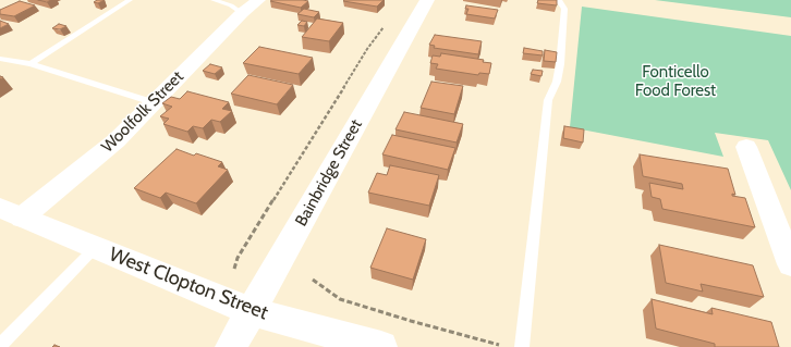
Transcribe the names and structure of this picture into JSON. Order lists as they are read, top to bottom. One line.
{"streets":{"street":["Woolfolk Street","Bainbridge Street","West Clopton Street"]},"crossings":[["Woolfolk Street","West Clopton Street"],["Bainbridge Street","West Clopton Street"]],"parks":["Fonticello Food Forest"]}
